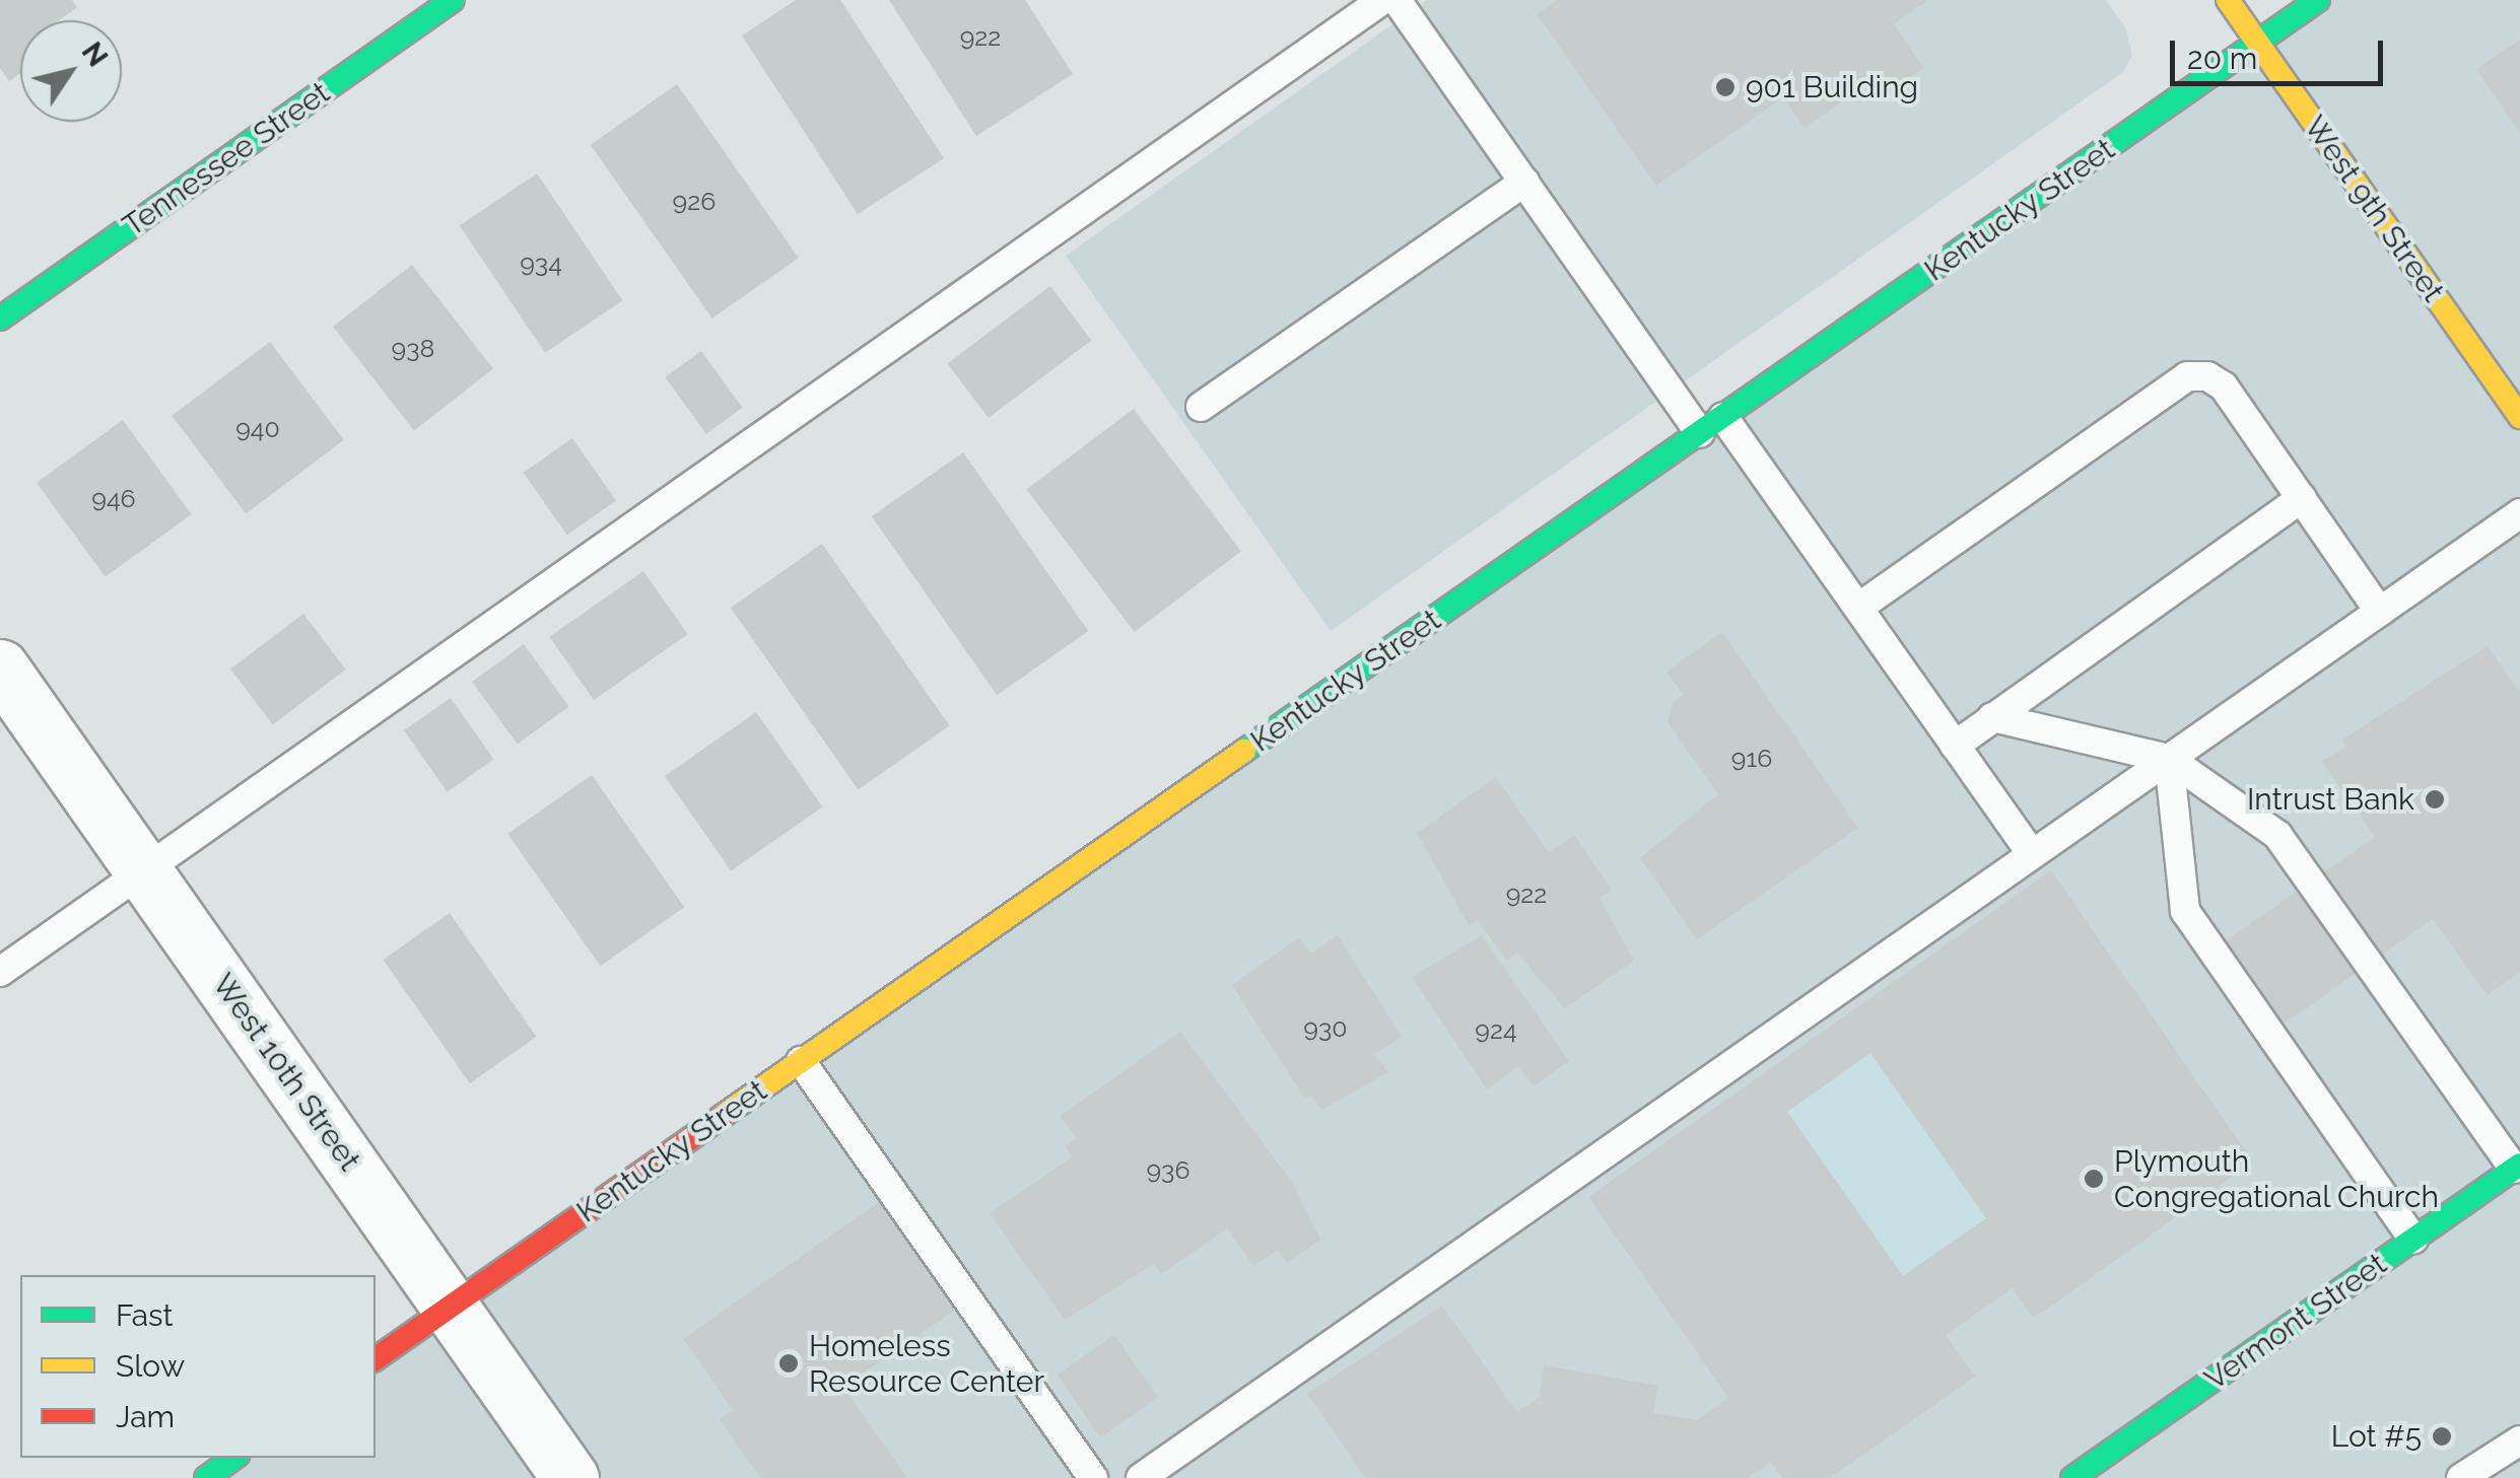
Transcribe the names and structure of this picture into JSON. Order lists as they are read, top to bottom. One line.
{"streets":{"main road":["Tennessee Street","West 9th Street","Kentucky Street","Vermont Street"],"street":["West 10th Street"]},"crossings":[["West 9th Street","Kentucky Street"],["Kentucky Street","West 10th Street"]],"places":["901 Building","Intrust Bank","Plymouth Congregational Church","Homeless Resource Center","Lot #5"],"house_numbers":["922","926","934","938","940","946","916","922","930","924","936"],"legend":["Fast","Slow","Jam"],"scale_bar":"20 m","north":"top right"}
